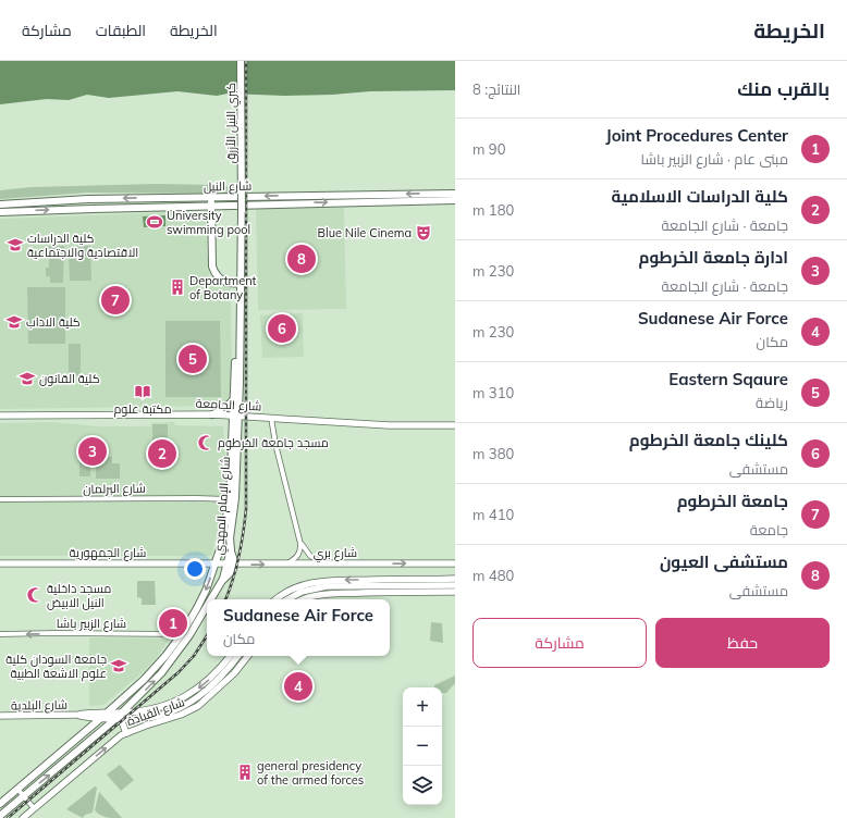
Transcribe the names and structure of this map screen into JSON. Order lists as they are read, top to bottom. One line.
{"streets":{"main road":["كبري النيل الأزرق","شارع النيل","شارع الجامعة","شارع الإمام المهدي","شارع الجمهورية","شارع بري","شارع البلدية","شارع القيادة"],"street":["شارع البرلمان","شارع الزبير باشا"]},"crossings":[["كبري النيل الأزرق","شارع الإمام المهدي"],["شارع الجامعة","شارع الإمام المهدي"],["شارع البرلمان","شارع الإمام المهدي"],["شارع الإمام المهدي","شارع الجمهورية"],["شارع الإمام المهدي","شارع بري"],["شارع الإمام المهدي","شارع الزبير باشا"],["شارع الإمام المهدي","شارع القيادة"],["شارع الجمهورية","شارع بري"],["شارع البلدية","شارع القيادة"]],"one_way":["شارع الزبير باشا"],"places":{"sports":["University swimming pool"],"theatre":["Blue Nile Cinema"],"school or university":["كلية الدراسات الاقتصادية والاجتماعية","كلية الاداب","كلية القانون","جامعة السودان كلية علوم الاشعة الطبية"],"building":["Department of Botany","general presidency of the armed forces"],"library":["مكتبة علوم"],"mosque":["مسجد جامعة الخرطوم","مسجد داخلية النيل الابيض"]},"page":{"header":"الخريطة","nav":["الخريطة","الطبقات","مشاركة"],"heading":["بالقرب منك","النتائج: 8"],"list":[{"mark":"1","name":"Joint Procedures Center","note":"مبنى عام · شارع الزبير باشا","value":"90 m"},{"mark":"2","name":"كلية الدراسات الاسلامية","note":"جامعة · شارع الجامعة","value":"180 m"},{"mark":"3","name":"ادارة جامعة الخرطوم","note":"جامعة · شارع الجامعة","value":"230 m"},{"mark":"4","name":"Sudanese Air Force","note":"مكان","value":"230 m"},{"mark":"5","name":"Eastern Sqaure","note":"رياضة","value":"310 m"},{"mark":"6","name":"كلينك جامعة الخرطوم","note":"مستشفى","value":"380 m"},{"mark":"7","name":"جامعة الخرطوم","note":"جامعة","value":"410 m"},{"mark":"8","name":"مستشفى العيون","note":"مستشفى","value":"480 m"}],"pins":["8","7","6","5","3","2","1","4"],"popup":["Sudanese Air Force","مكان"],"buttons":["حفظ","مشاركة"],"map_buttons":["+","−"]}}
